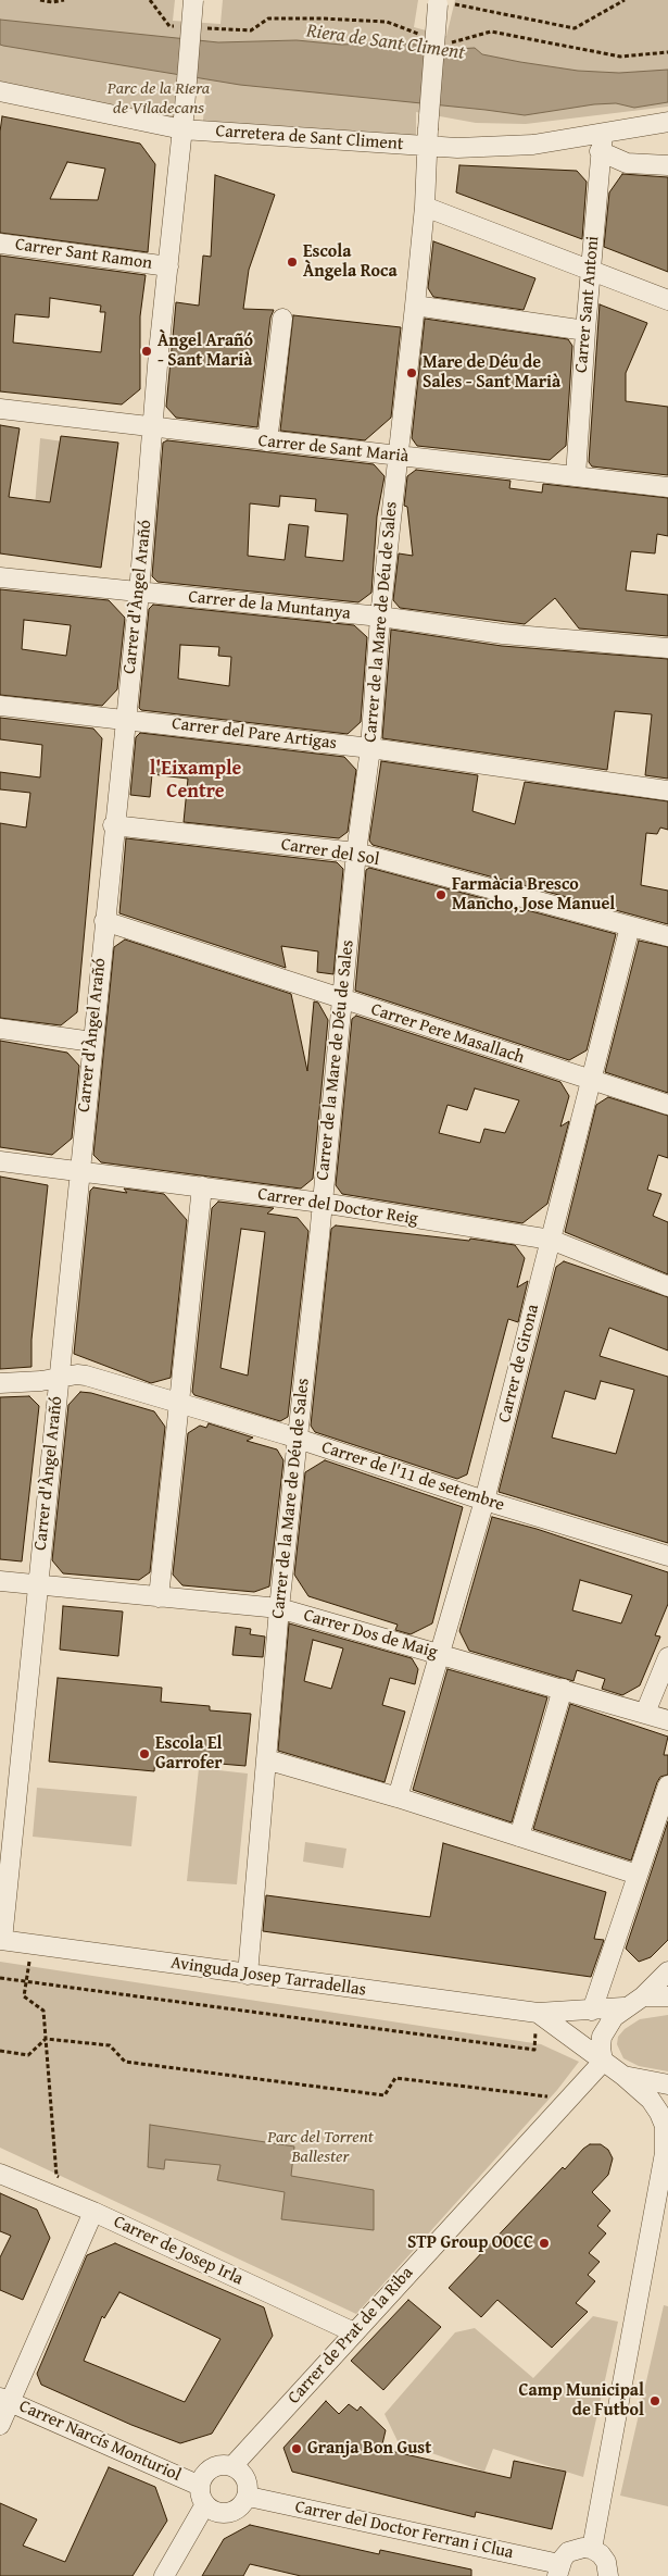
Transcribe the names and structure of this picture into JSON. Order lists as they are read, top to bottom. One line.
{"streets":{"street":["Carretera de Sant Climent","Carrer Sant Ramon","Carrer Sant Antoni","Carrer de Sant Marià","Carrer d'Àngel Arañó","Carrer de la Muntanya","Carrer de la Mare de Déu de Sales","Carrer del Pare Artigas","Carrer del Sol","Carrer Pere Masallach","Carrer del Doctor Reig","Carrer de Girona","Carrer de l'11 de setembre","Carrer Dos de Maig","Avinguda Josep Tarradellas","Carrer de Josep Irla","Carrer de Prat de la Riba","Carrer Narcís Monturiol","Carrer del Doctor Ferran i Clua"]},"crossings":[["Carretera de Sant Climent","Carrer Sant Antoni"],["Carretera de Sant Climent","Carrer d'Àngel Arañó"],["Carretera de Sant Climent","Carrer de la Mare de Déu de Sales"],["Carrer Sant Ramon","Carrer d'Àngel Arañó"],["Carrer Sant Antoni","Carrer de Sant Marià"],["Carrer de Sant Marià","Carrer d'Àngel Arañó"],["Carrer de Sant Marià","Carrer de la Mare de Déu de Sales"],["Carrer d'Àngel Arañó","Carrer de la Muntanya"],["Carrer d'Àngel Arañó","Carrer del Pare Artigas"],["Carrer d'Àngel Arañó","Carrer del Sol"],["Carrer d'Àngel Arañó","Carrer Pere Masallach"],["Carrer d'Àngel Arañó","Carrer del Doctor Reig"],["Carrer d'Àngel Arañó","Carrer de l'11 de setembre"],["Carrer d'Àngel Arañó","Carrer Dos de Maig"],["Carrer d'Àngel Arañó","Avinguda Josep Tarradellas"],["Carrer de la Muntanya","Carrer de la Mare de Déu de Sales"],["Carrer de la Mare de Déu de Sales","Carrer del Pare Artigas"],["Carrer de la Mare de Déu de Sales","Carrer del Sol"],["Carrer de la Mare de Déu de Sales","Carrer Pere Masallach"],["Carrer de la Mare de Déu de Sales","Carrer del Doctor Reig"],["Carrer de la Mare de Déu de Sales","Carrer de l'11 de setembre"],["Carrer de la Mare de Déu de Sales","Carrer Dos de Maig"],["Carrer de la Mare de Déu de Sales","Avinguda Josep Tarradellas"],["Carrer del Sol","Carrer de Girona"],["Carrer Pere Masallach","Carrer de Girona"],["Carrer del Doctor Reig","Carrer de Girona"],["Carrer de Girona","Carrer de l'11 de setembre"],["Carrer de Girona","Carrer Dos de Maig"],["Avinguda Josep Tarradellas","Carrer de Prat de la Riba"],["Carrer de Josep Irla","Carrer de Prat de la Riba"],["Carrer de Prat de la Riba","Carrer Narcís Monturiol"],["Carrer de Prat de la Riba","Carrer del Doctor Ferran i Clua"],["Carrer Narcís Monturiol","Carrer del Doctor Ferran i Clua"]],"districts":["l'Eixample Centre"],"water":["Riera de Sant Climent"],"parks":["Parc de la Riera de Viladecans","Parc del Torrent Ballester"],"places":["Escola Àngela Roca","Àngel Arañó - Sant Marià","Mare de Déu de Sales - Sant Marià","Farmàcia Bresco Mancho, Jose Manuel","Escola El Garrofer","STP Group OOCC","Camp Municipal de Futbol","Granja Bon Gust"]}
